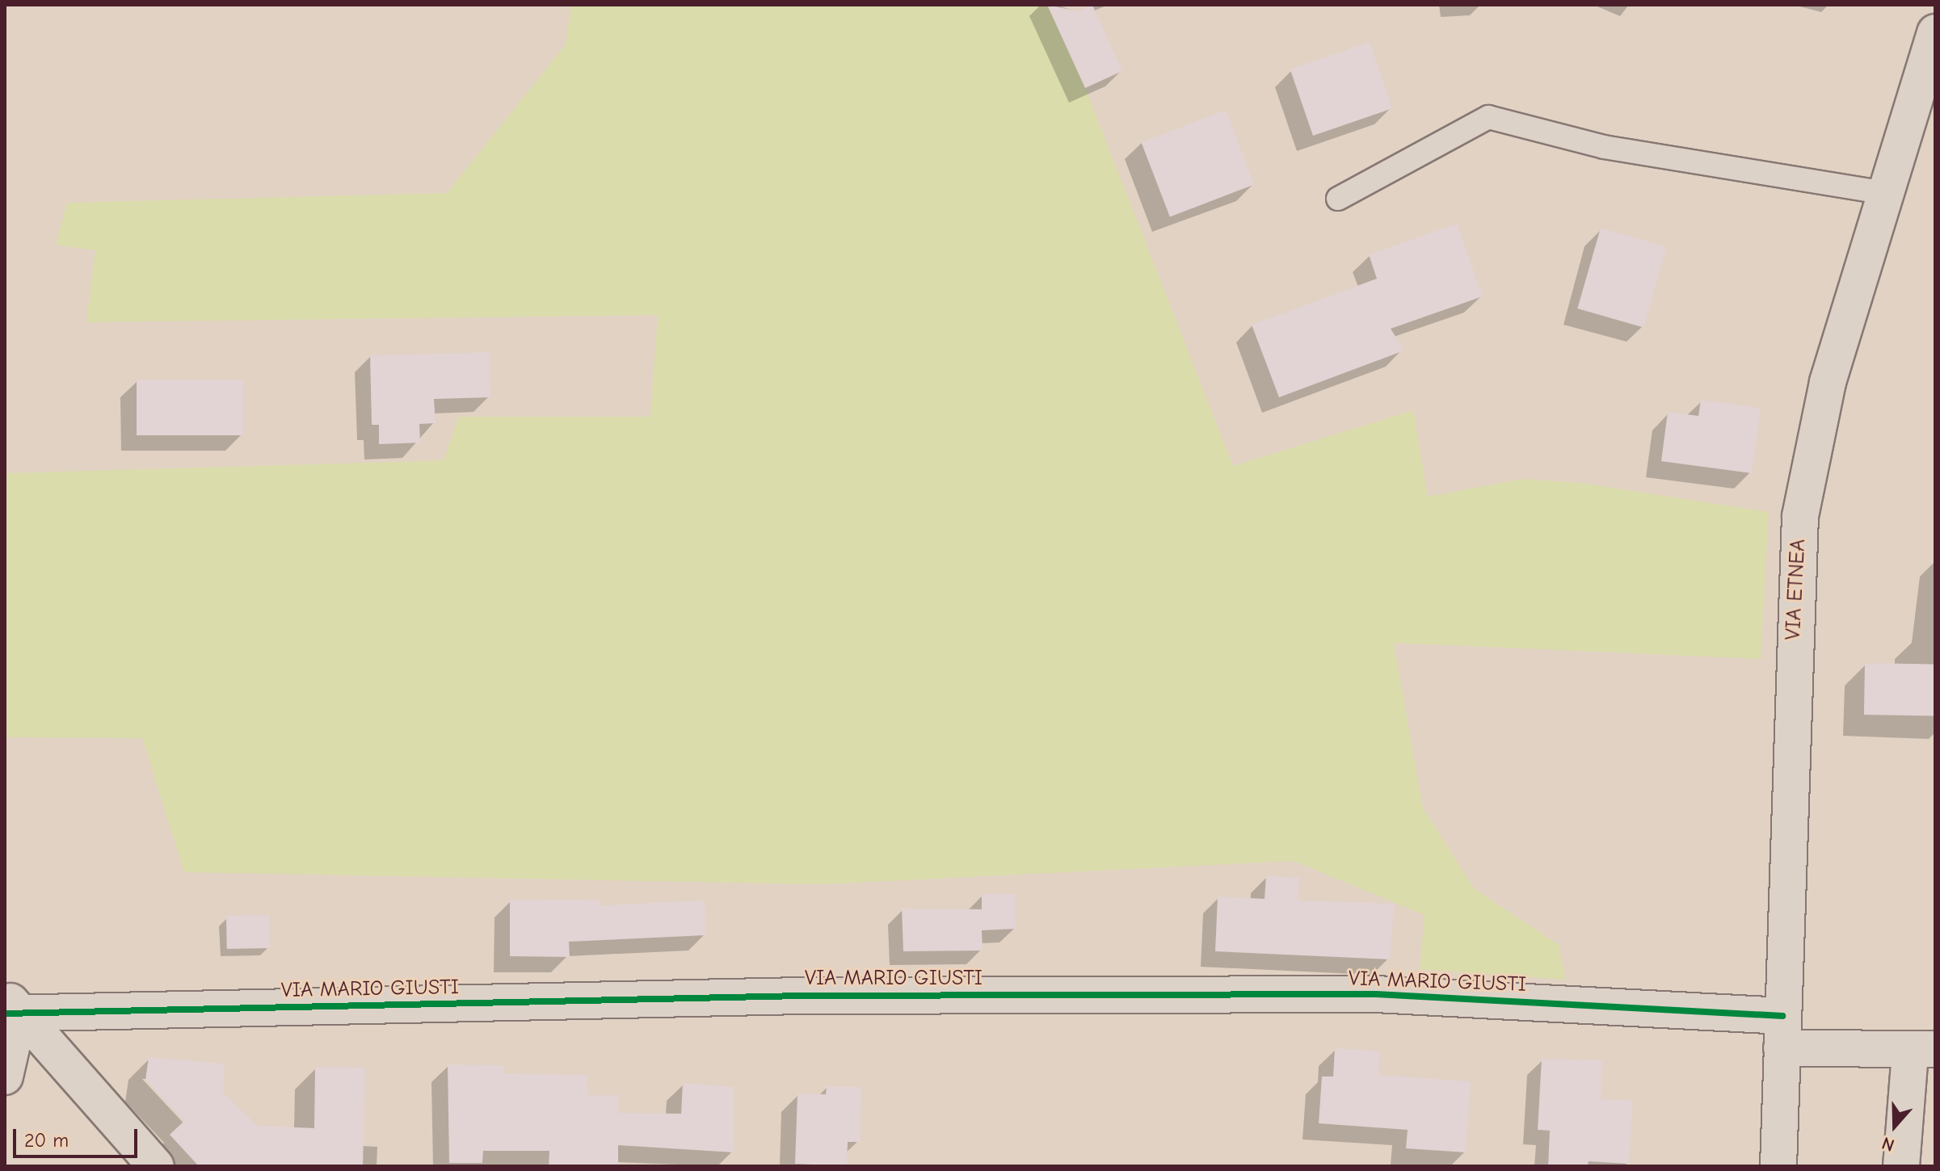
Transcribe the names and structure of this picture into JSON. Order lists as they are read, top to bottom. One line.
{"streets":{"street":["VIA ETNEA","VIA MARIO GIUSTI"]},"crossings":[["VIA ETNEA","VIA MARIO GIUSTI"]],"scale_bar":"20 m","north":"bottom"}
